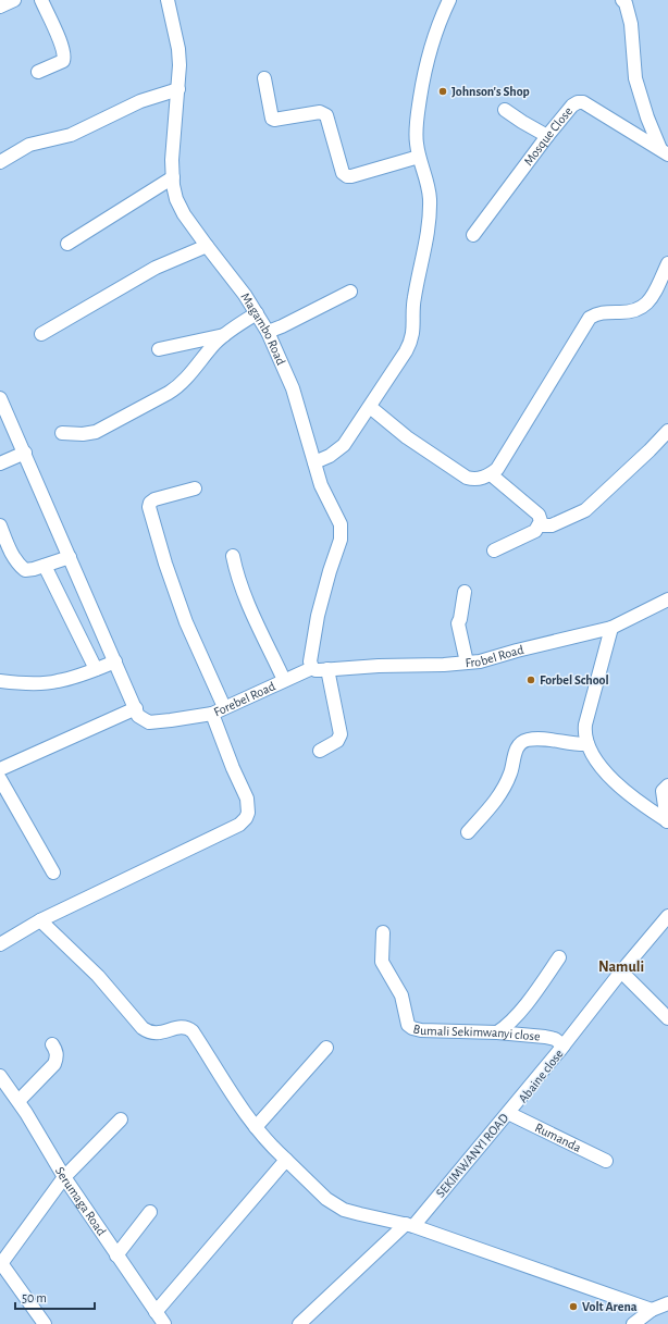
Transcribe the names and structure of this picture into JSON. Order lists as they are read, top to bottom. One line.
{"streets":{"street":["Mosque Close","Magambo Road","Frobel Road","Forebel Road","Bumali Sekimwanyi close","Abaine close","Rumanda","SEKIMWANYI ROAD","Serumaga Road"]},"crossings":[["Magambo Road","Frobel Road"],["Magambo Road","Forebel Road"],["Frobel Road","Forebel Road"],["Bumali Sekimwanyi close","Abaine close"],["Bumali Sekimwanyi close","SEKIMWANYI ROAD"],["Abaine close","Rumanda"],["Abaine close","SEKIMWANYI ROAD"]],"districts":["Namuli"],"places":["Johnson's Shop","Forbel School","Volt Arena"],"scale_bar":"50 m"}
